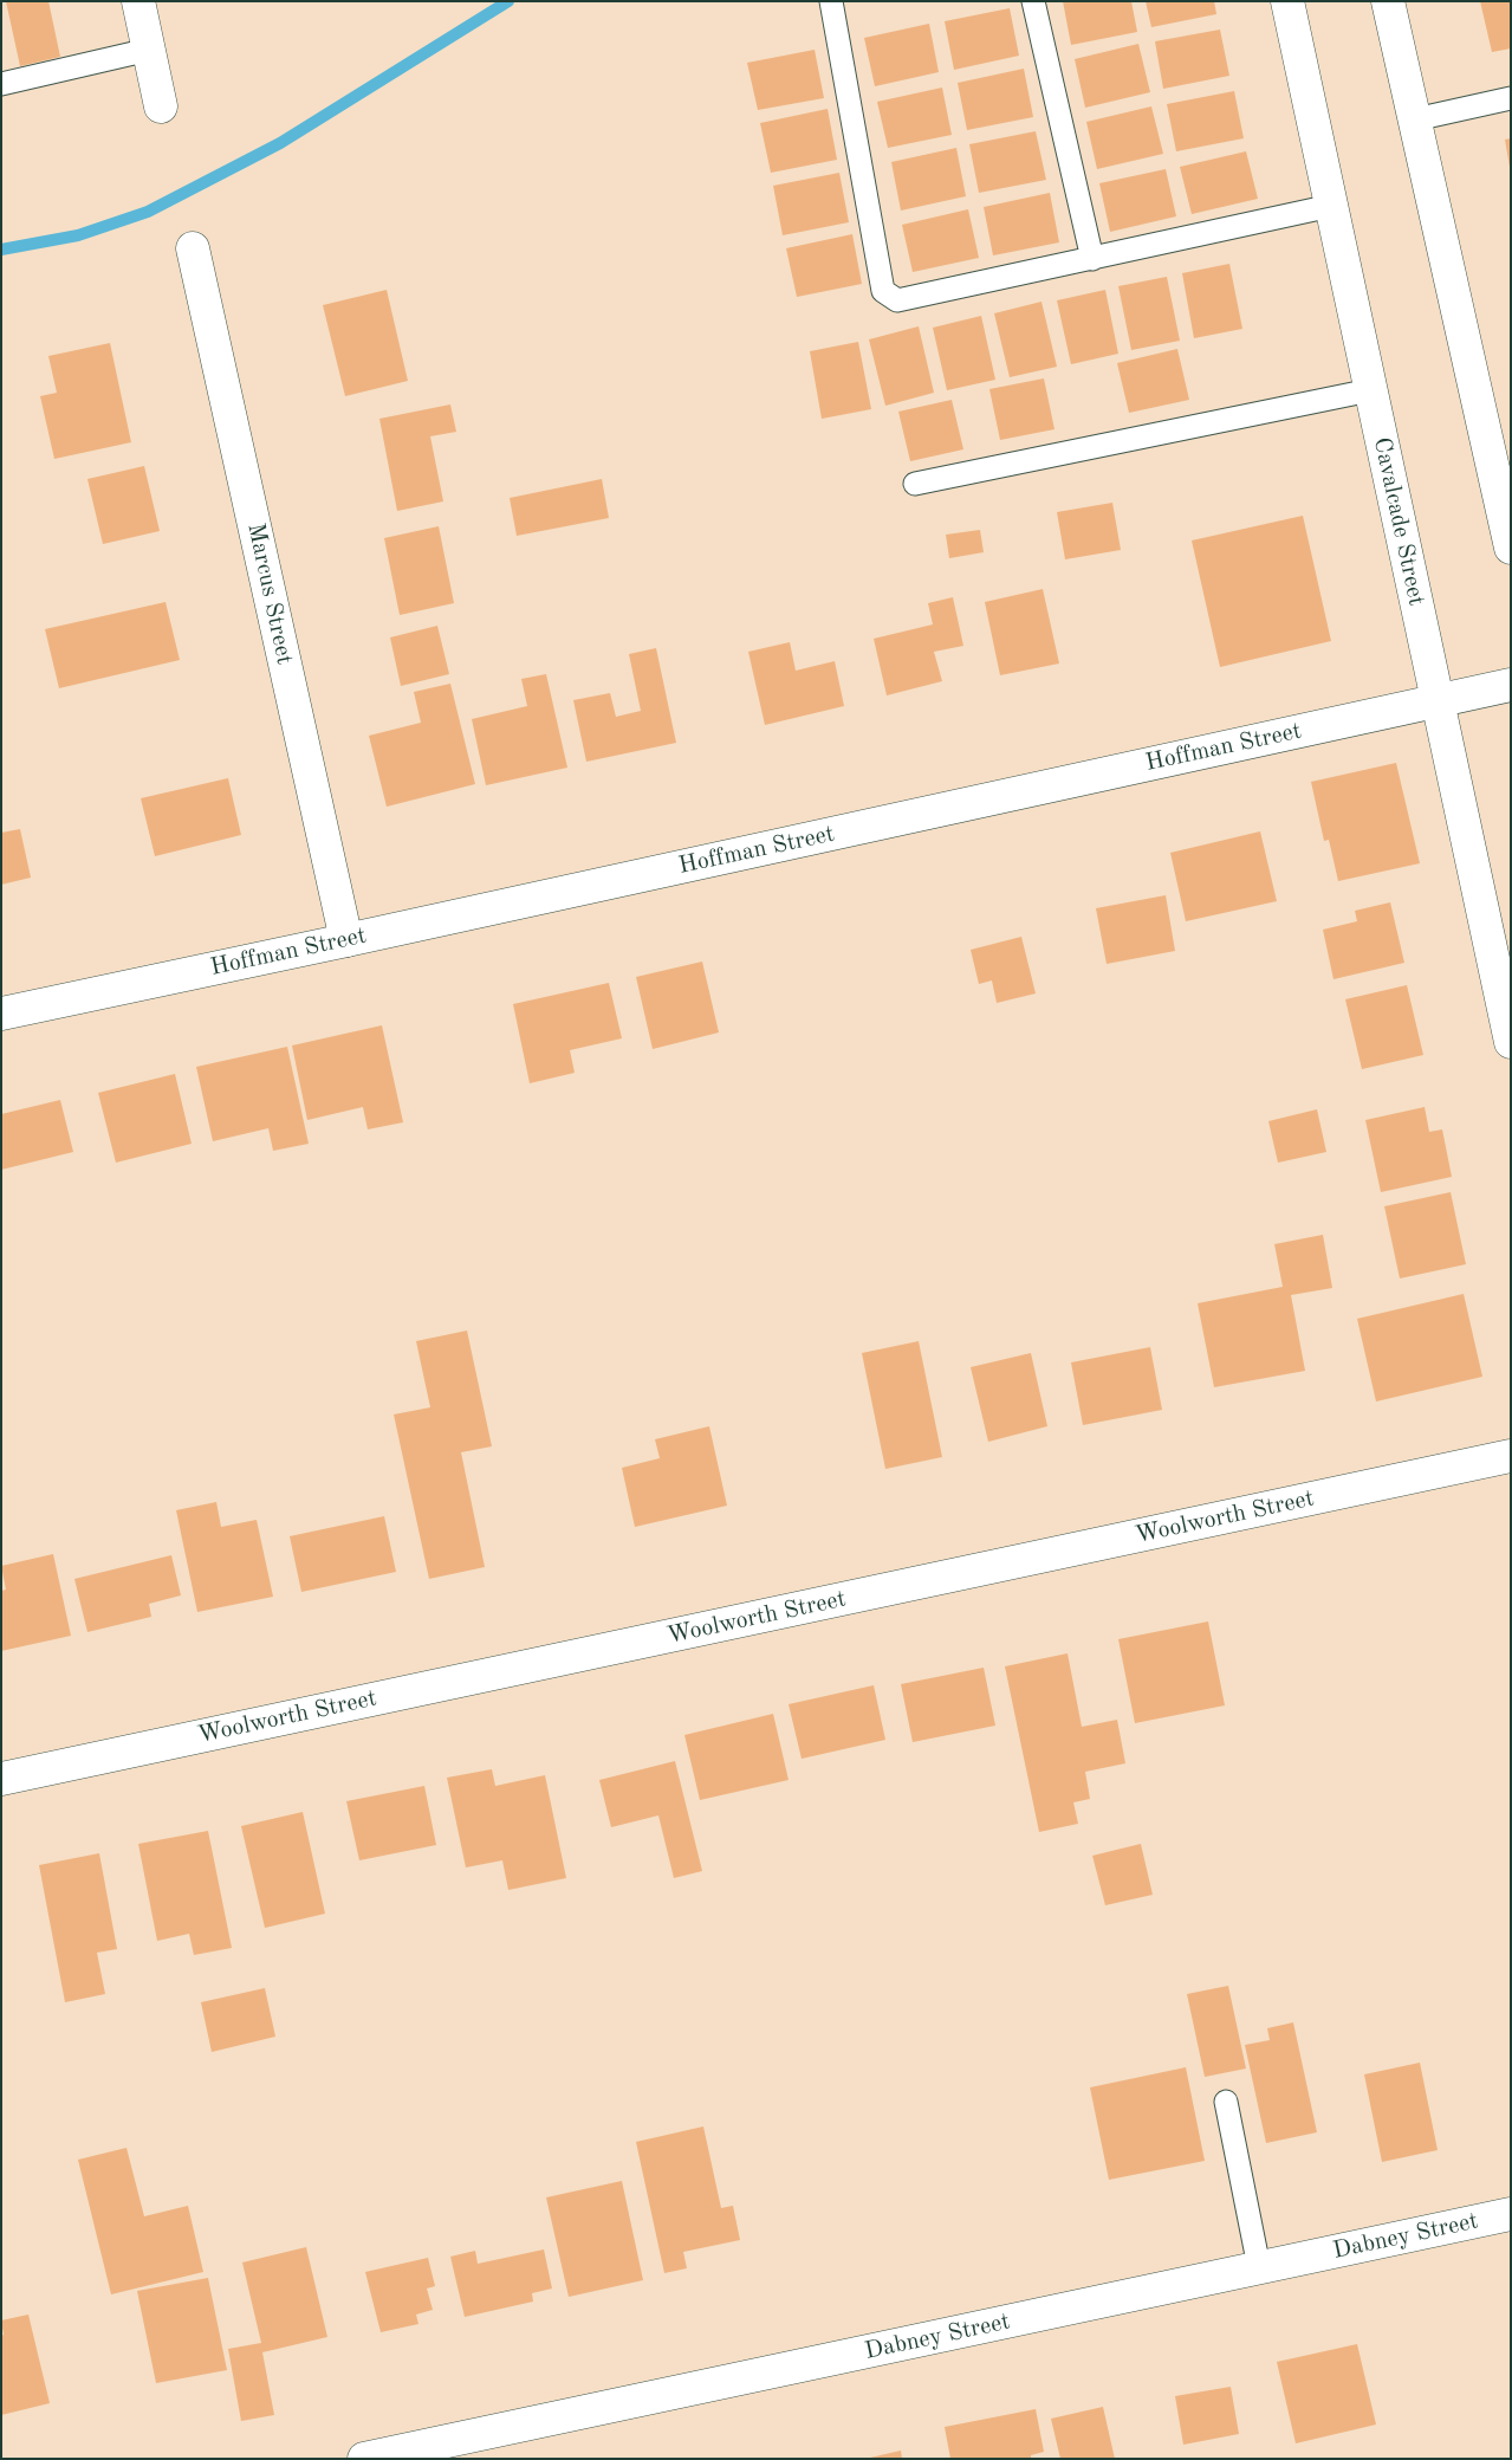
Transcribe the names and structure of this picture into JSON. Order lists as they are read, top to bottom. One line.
{"streets":{"street":["Cavalcade Street","Marcus Street","Hoffman Street","Woolworth Street","Dabney Street"]},"crossings":[["Cavalcade Street","Hoffman Street"],["Marcus Street","Hoffman Street"]]}
